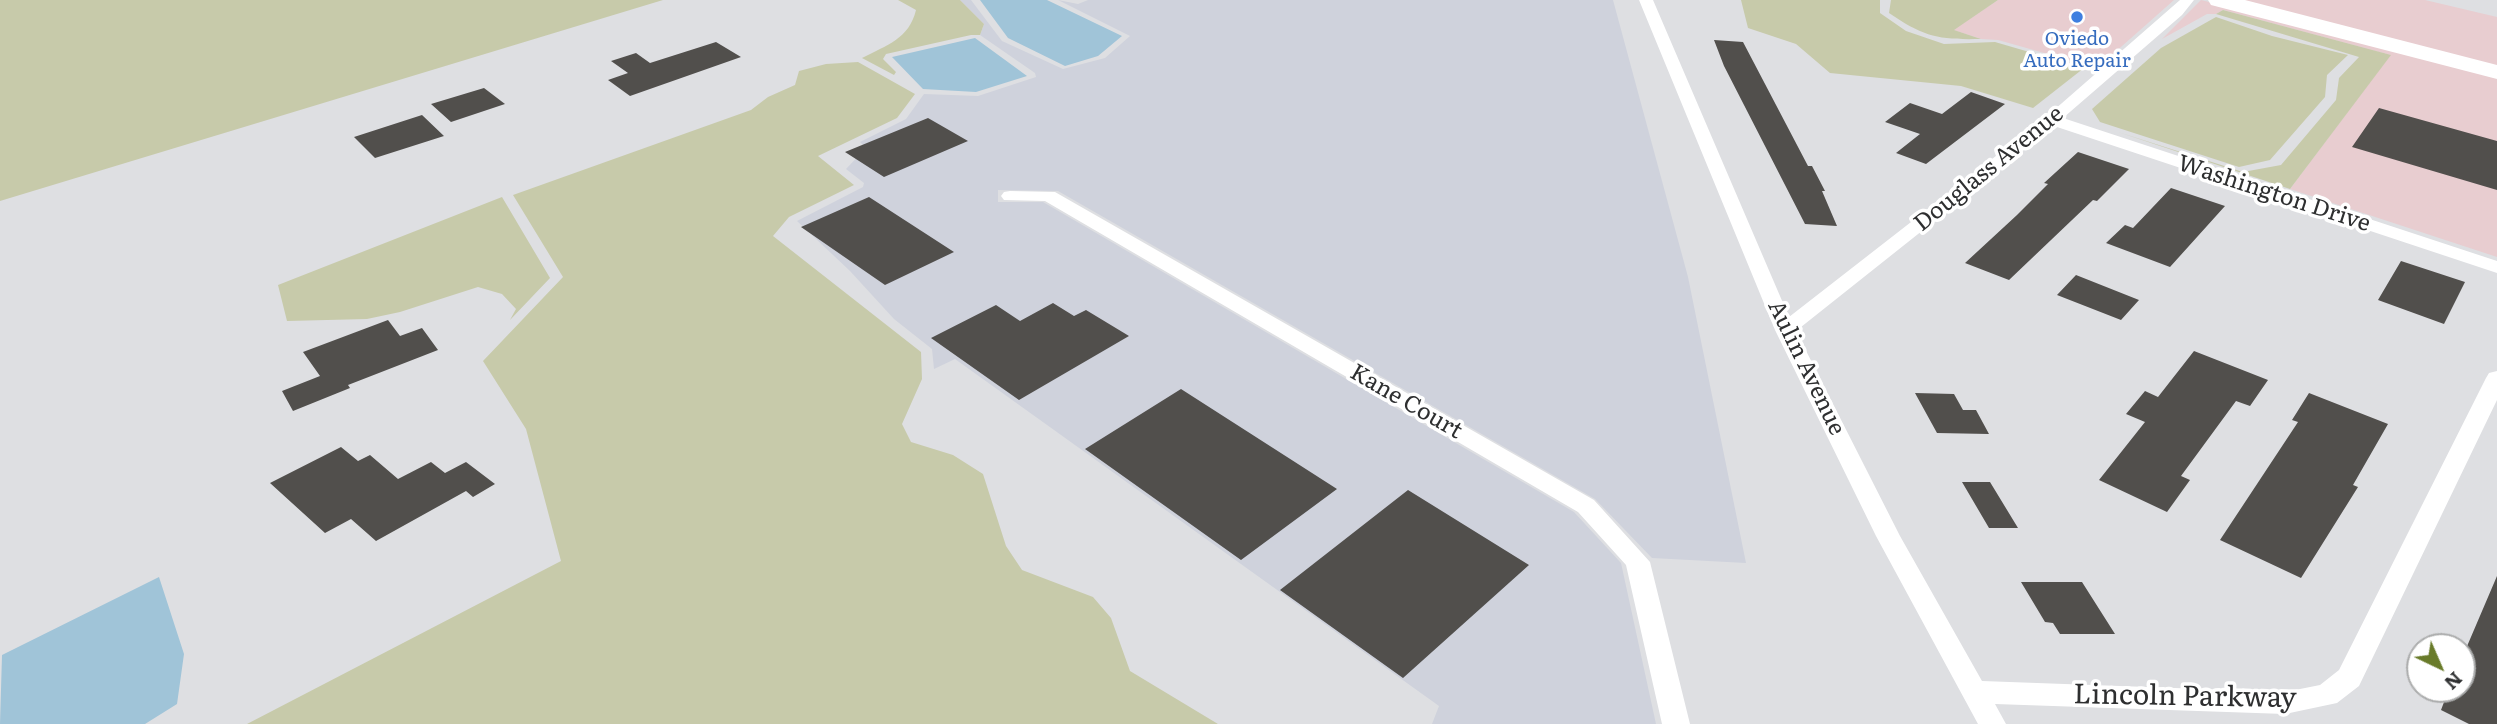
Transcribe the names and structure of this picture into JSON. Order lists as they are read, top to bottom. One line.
{"streets":{"street":["Douglass Avenue","Washington Drive","Aulin Avenue","Kane Court","Lincoln Parkway"]},"crossings":[["Douglass Avenue","Washington Drive"],["Douglass Avenue","Aulin Avenue"],["Aulin Avenue","Lincoln Parkway"]],"places":["Oviedo Auto Repair"],"north":"bottom right"}
